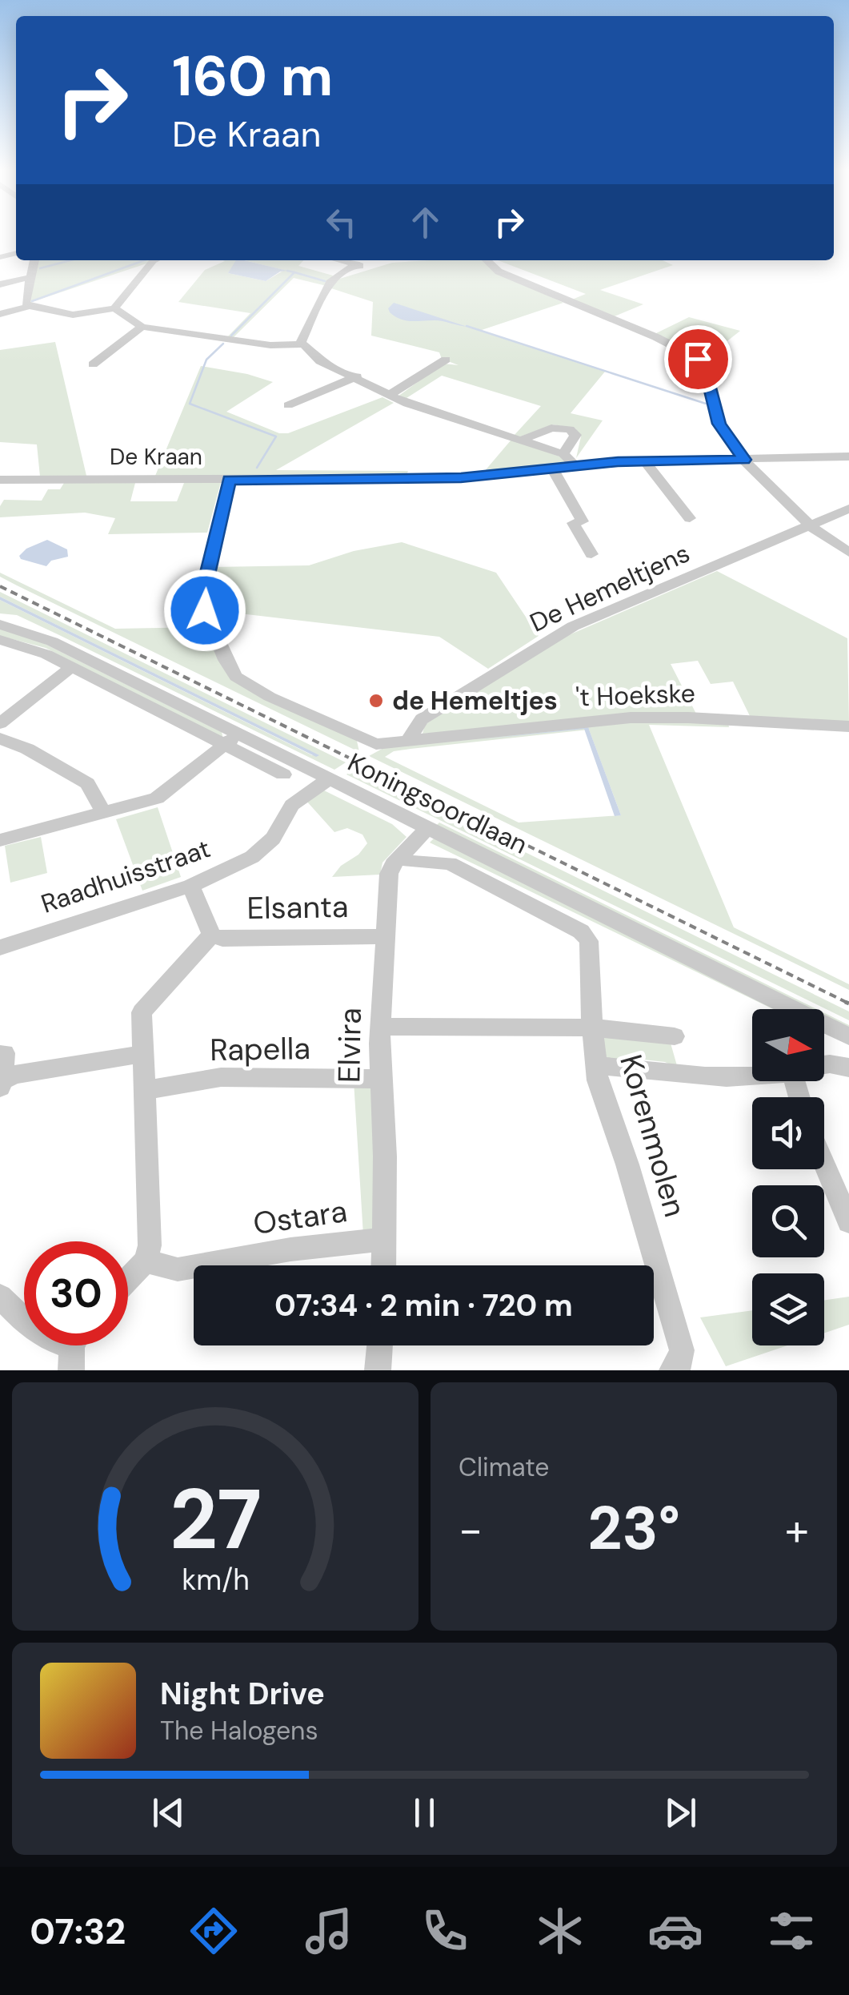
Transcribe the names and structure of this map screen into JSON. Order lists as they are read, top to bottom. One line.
{"streets":{"street":["De Kraan","De Hemeltjens","'t Hoekske","Koningsoordlaan","Raadhuisstraat","Elsanta","Elvira","Rapella","Korenmolen","Ostara"]},"crossings":[["De Kraan","'t Hoekske"],["De Hemeltjens","'t Hoekske"],["Koningsoordlaan","Raadhuisstraat"],["Koningsoordlaan","Elvira"],["Elsanta","Elvira"],["Elvira","Rapella"],["Elvira","Korenmolen"],["Elvira","Ostara"]],"places":["de Hemeltjes"],"north":"right","page":{"turn":["160 m","De Kraan"],"limit":"30","trip":"07:34 · 2 min · 720 m","tile":"Climate","heat":["−","23°","+"],"song":["Night Drive","The Halogens"],"tabs":"07:32","gauge":["27","km/h"]}}
